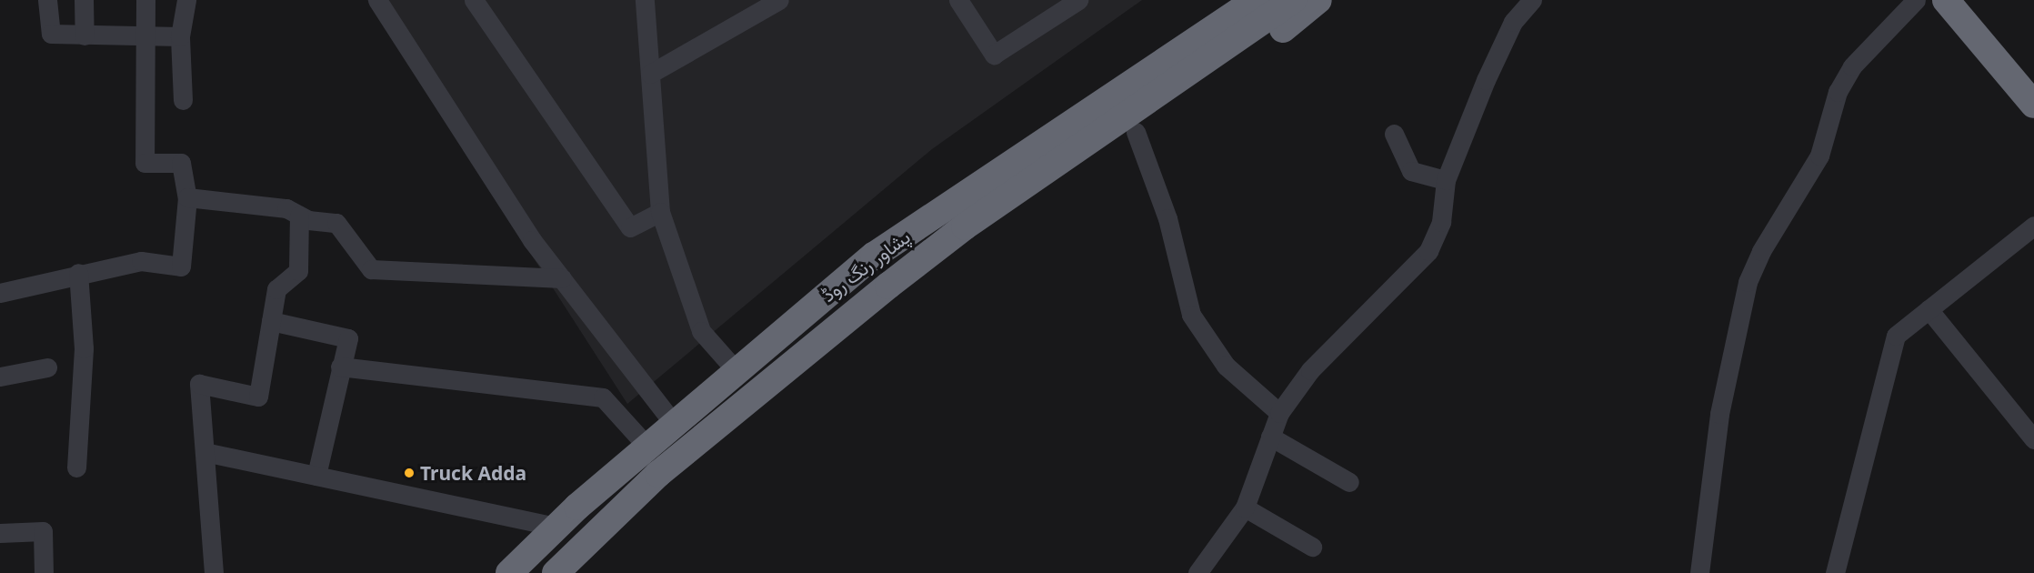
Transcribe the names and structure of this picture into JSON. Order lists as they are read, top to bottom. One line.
{"streets":{"highway":["پشاور رنگ روڈ"]},"places":["Truck Adda"]}
